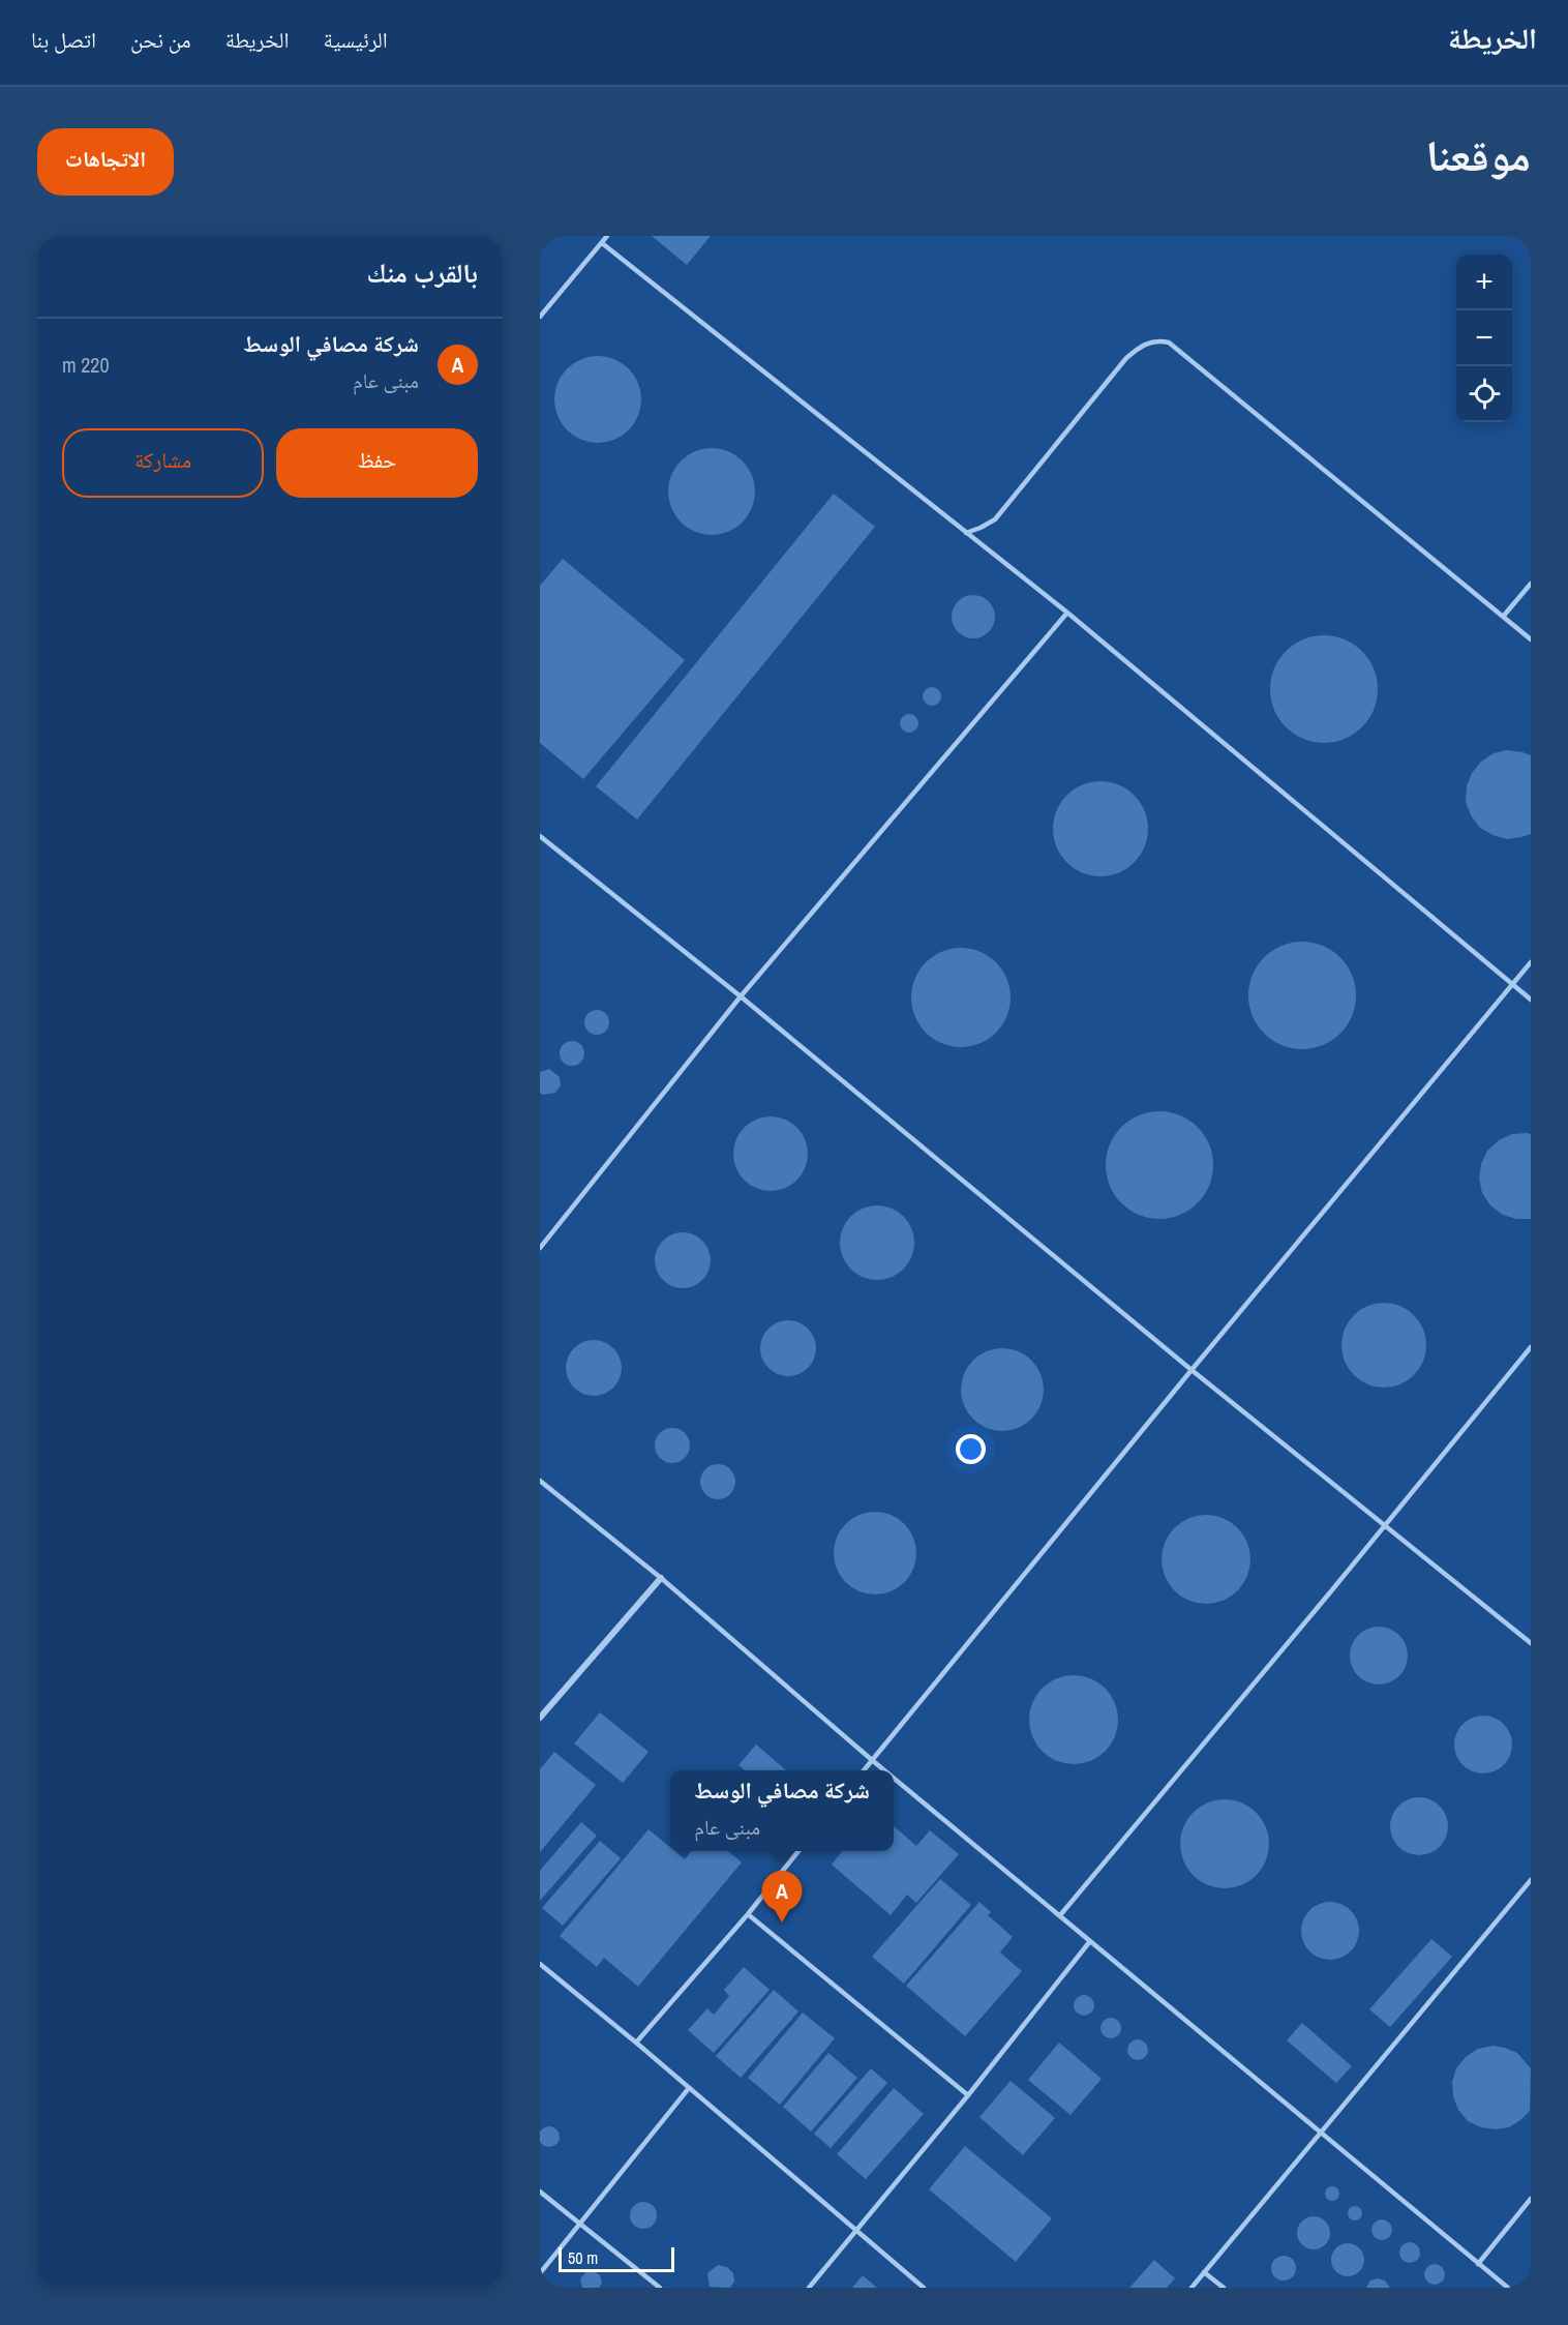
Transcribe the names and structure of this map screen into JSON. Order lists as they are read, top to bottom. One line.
{"scale_bar":"50 m","page":{"header":"الخريطة","nav":["الرئيسية","الخريطة","من نحن","اتصل بنا"],"title":"موقعنا","buttons":["الاتجاهات",["حفظ","مشاركة"]],"heading":"بالقرب منك","map_buttons":["+","−"],"list":[{"mark":"A","name":"شركة مصافي الوسط","note":"مبنى عام","value":"220 m"}],"popup":["شركة مصافي الوسط","مبنى عام"],"pins":"A","scale":"50 m"}}
